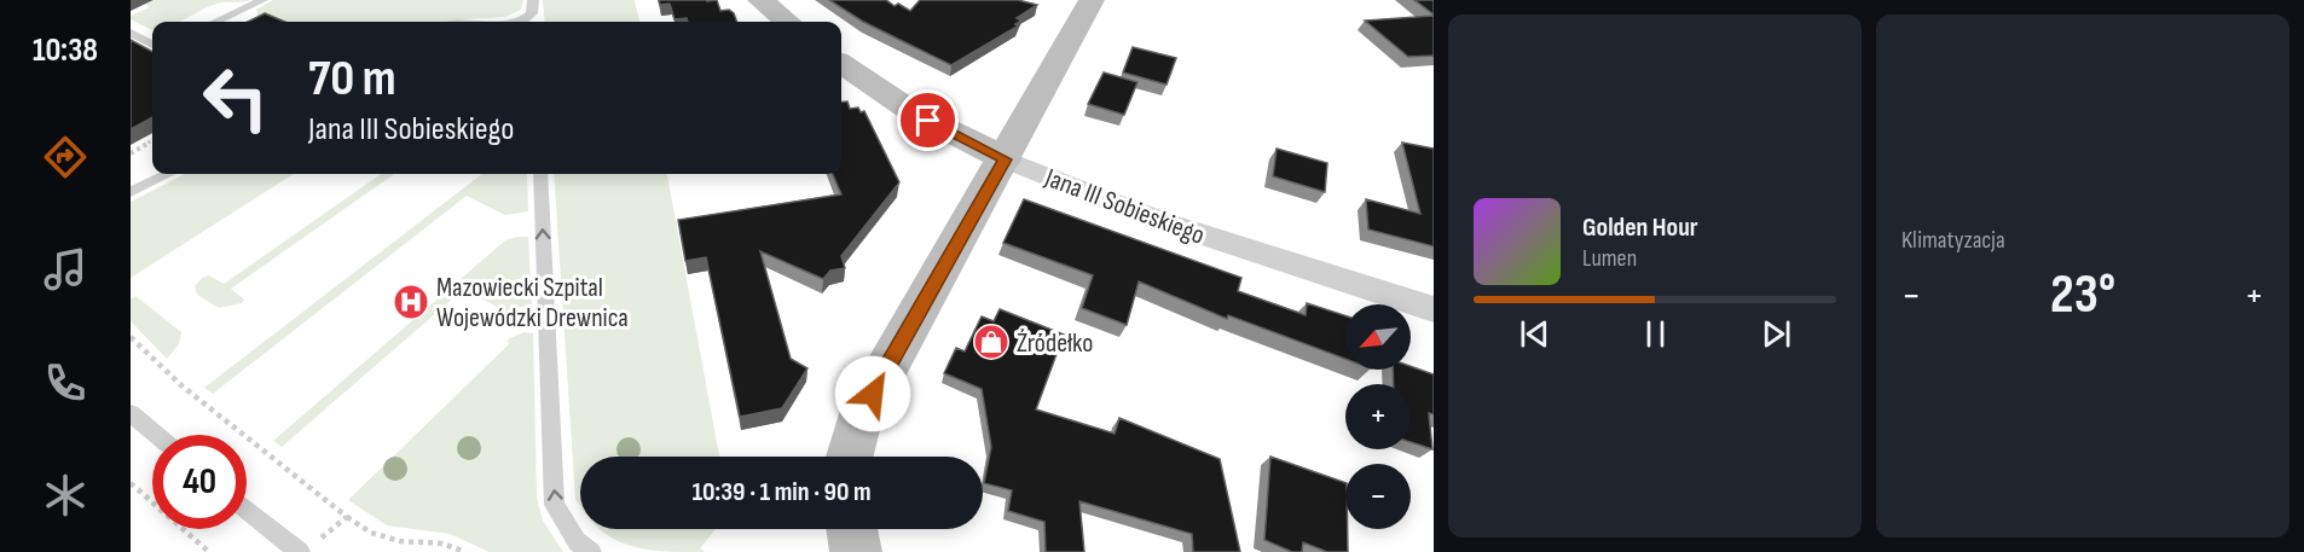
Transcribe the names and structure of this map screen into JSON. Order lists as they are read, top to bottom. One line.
{"streets":{"street":["Jana III Sobieskiego"]},"places":{"hospital":["Mazowiecki Szpital Wojewódzki Drewnica"],"shop":["Źródełko"]},"north":"bottom left","page":{"tabs":"10:38","tile":"Klimatyzacja","turn":["70 m","Jana III Sobieskiego"],"song":["Golden Hour","Lumen"],"heat":["−","23°","+"],"map_buttons":["+","−"],"limit":"40","trip":"10:39 · 1 min · 90 m"}}
